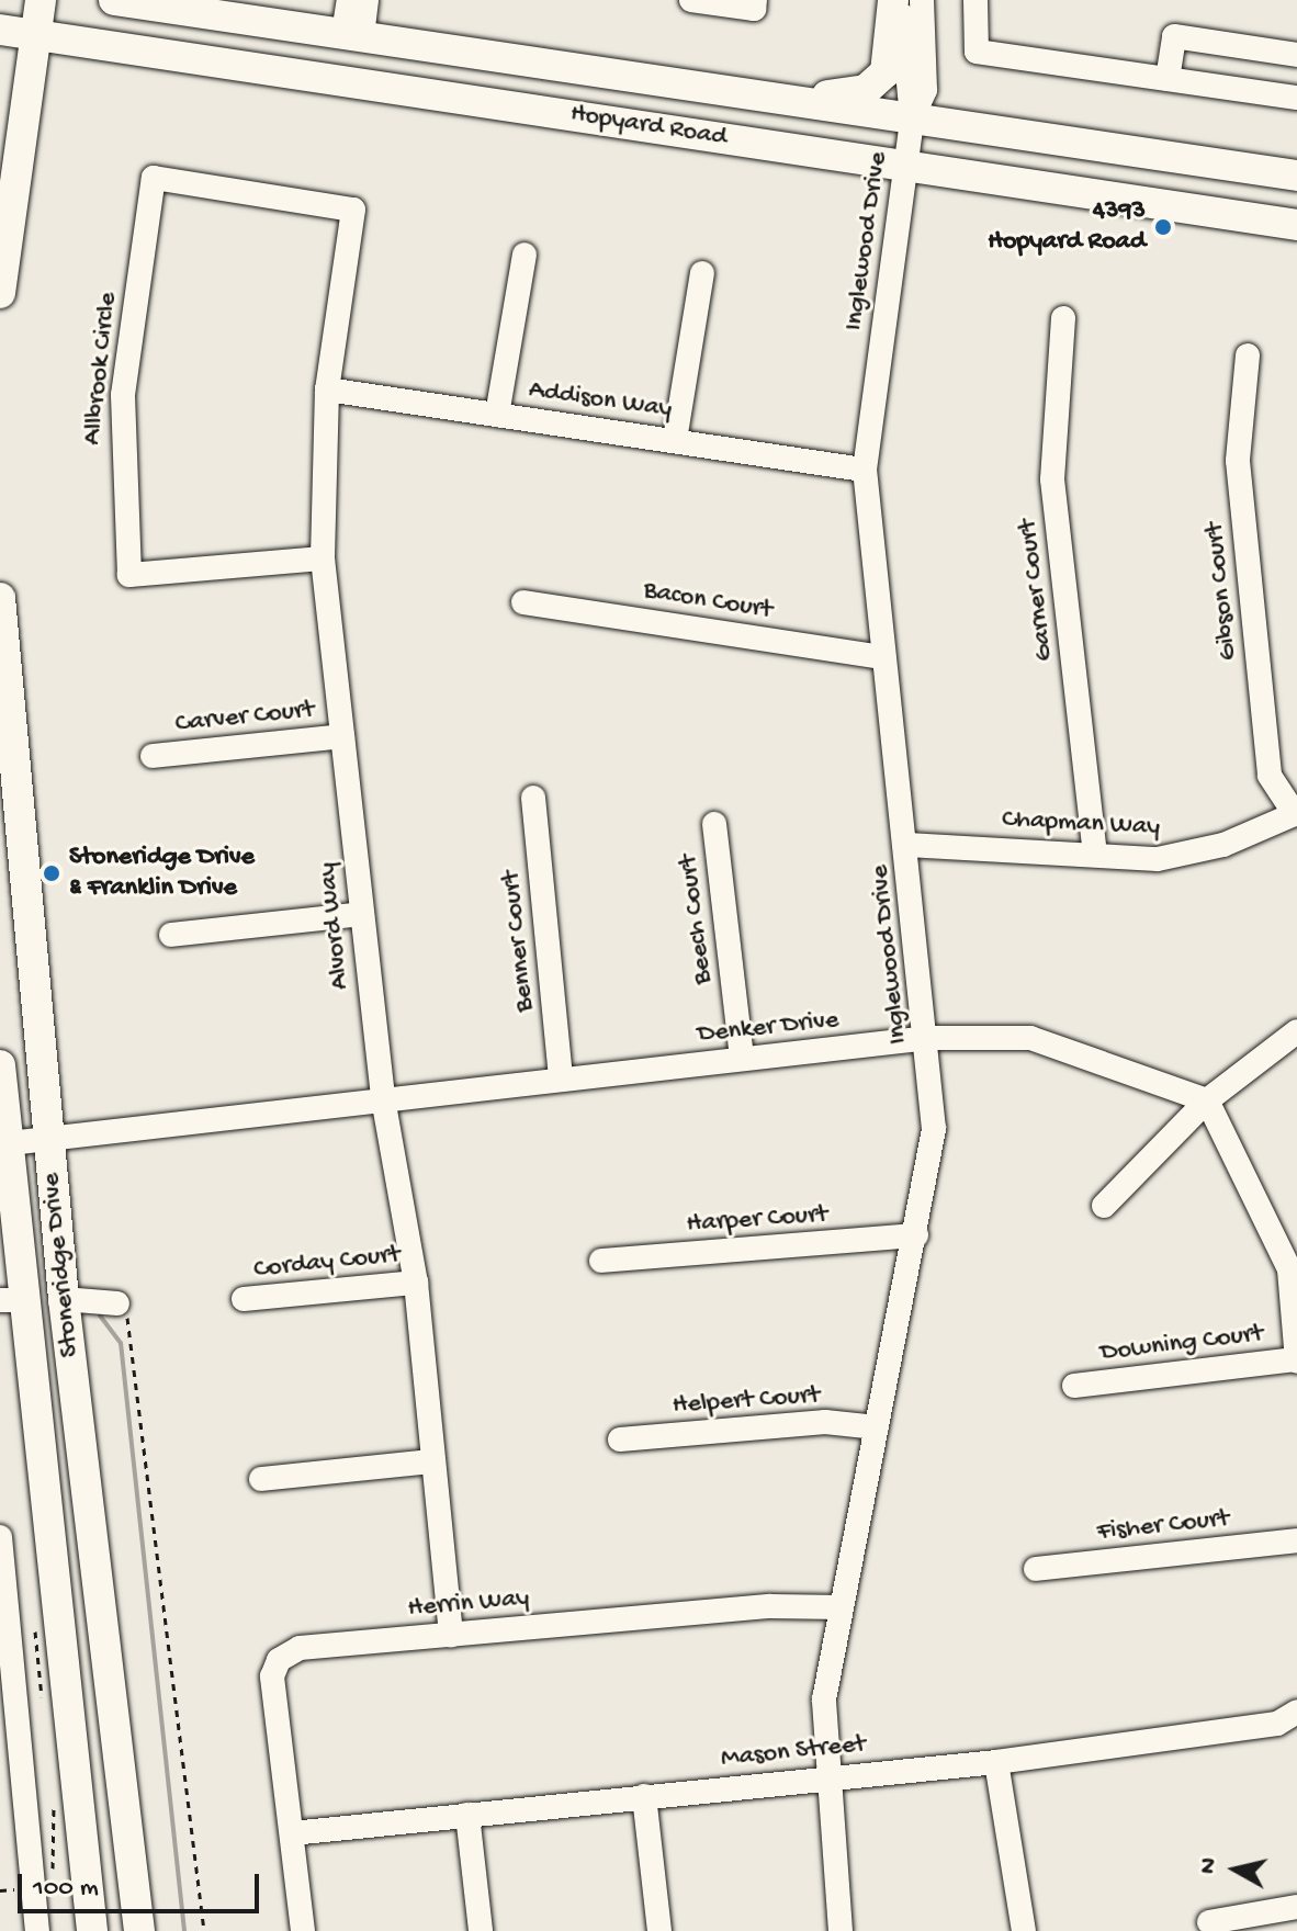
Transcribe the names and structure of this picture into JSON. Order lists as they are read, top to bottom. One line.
{"streets":{"main road":["Hopyard Road","Stoneridge Drive"],"street":["Inglewood Drive","Allbrook Circle","Addison Way","Garner Court","Gibson Court","Bacon Court","Carver Court","Chapman Way","Beech Court","Alvord Way","Benner Court","Denker Drive","Harper Court","Corday Court","Downing Court","Helpert Court","Fisher Court","Herrin Way","Mason Street"]},"crossings":[["Hopyard Road","Inglewood Drive"],["Inglewood Drive","Addison Way"],["Inglewood Drive","Bacon Court"],["Inglewood Drive","Chapman Way"],["Inglewood Drive","Denker Drive"],["Inglewood Drive","Harper Court"],["Inglewood Drive","Helpert Court"],["Inglewood Drive","Herrin Way"],["Inglewood Drive","Mason Street"],["Allbrook Circle","Alvord Way"],["Addison Way","Alvord Way"],["Garner Court","Chapman Way"],["Gibson Court","Chapman Way"],["Carver Court","Alvord Way"],["Beech Court","Denker Drive"],["Alvord Way","Denker Drive"],["Alvord Way","Corday Court"],["Alvord Way","Herrin Way"],["Benner Court","Denker Drive"],["Denker Drive","Stoneridge Drive"],["Herrin Way","Mason Street"]],"places":["4393 Hopyard Road","Stoneridge Drive & Franklin Drive"],"scale_bar":"100 m","north":"left"}
